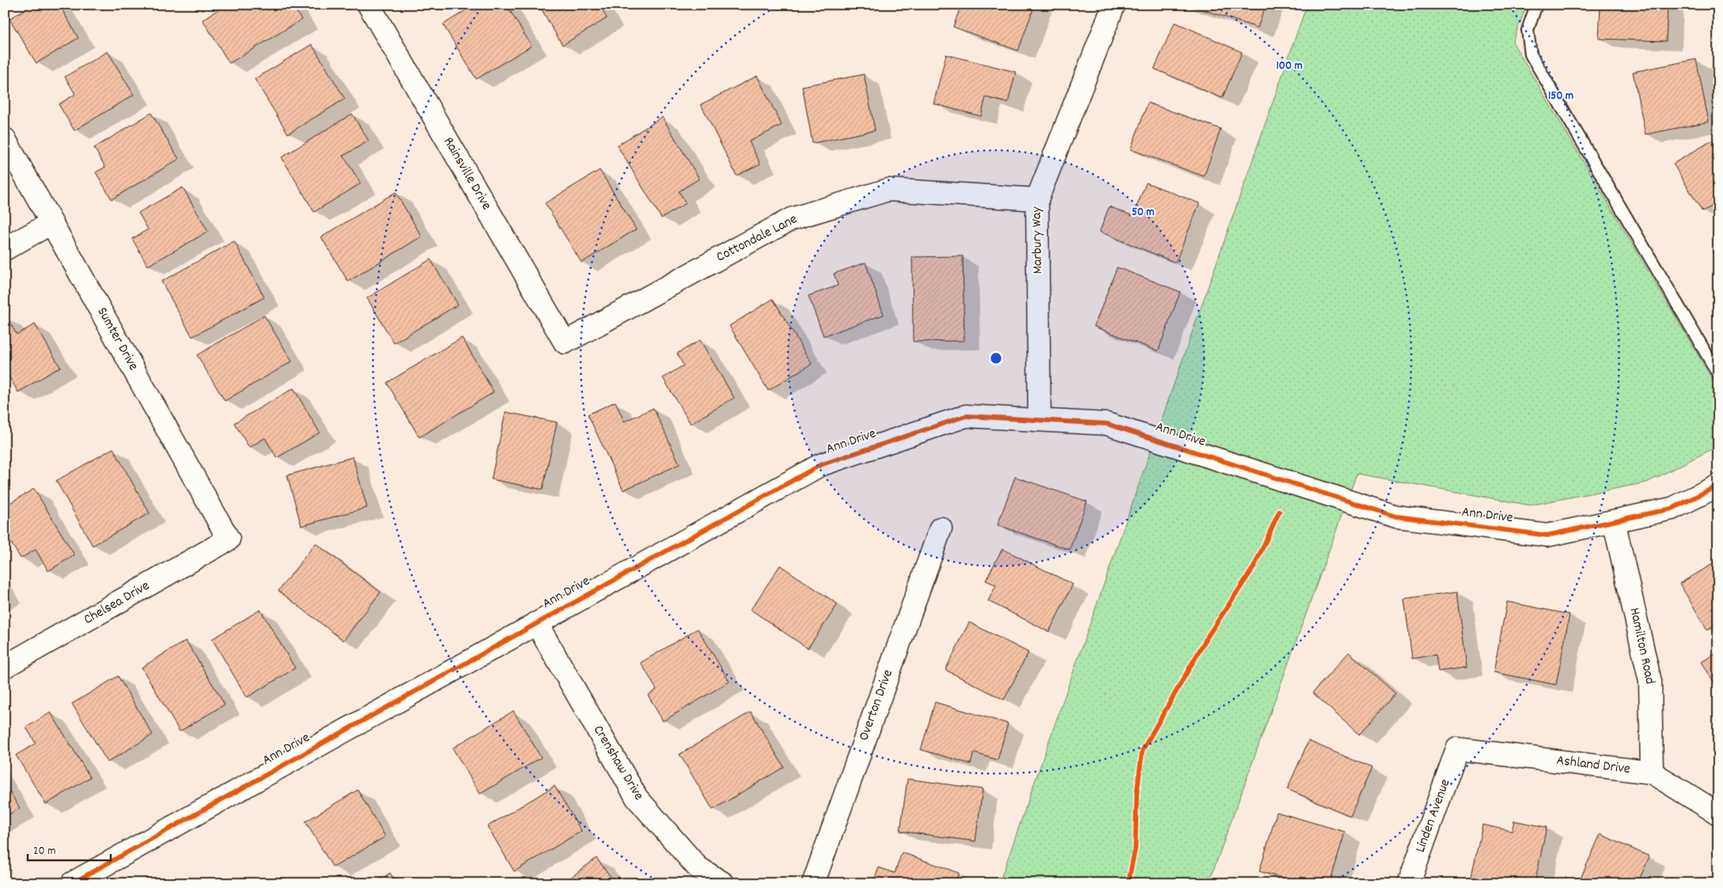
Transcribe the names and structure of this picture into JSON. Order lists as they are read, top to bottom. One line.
{"streets":{"street":["Rainsville Drive","Cottondale Lane","Marbury Way","Sumter Drive","Ann Drive","Chelsea Drive","Hamilton Road","Overton Drive","Crenshaw Drive","Ashland Drive","Linden Avenue"]},"crossings":[["Rainsville Drive","Cottondale Lane"],["Cottondale Lane","Marbury Way"],["Marbury Way","Ann Drive"],["Sumter Drive","Chelsea Drive"],["Ann Drive","Hamilton Road"],["Ann Drive","Crenshaw Drive"],["Hamilton Road","Ashland Drive"],["Ashland Drive","Linden Avenue"]],"scale_bar":"20 m","rings":["100 m","150 m","50 m"]}
